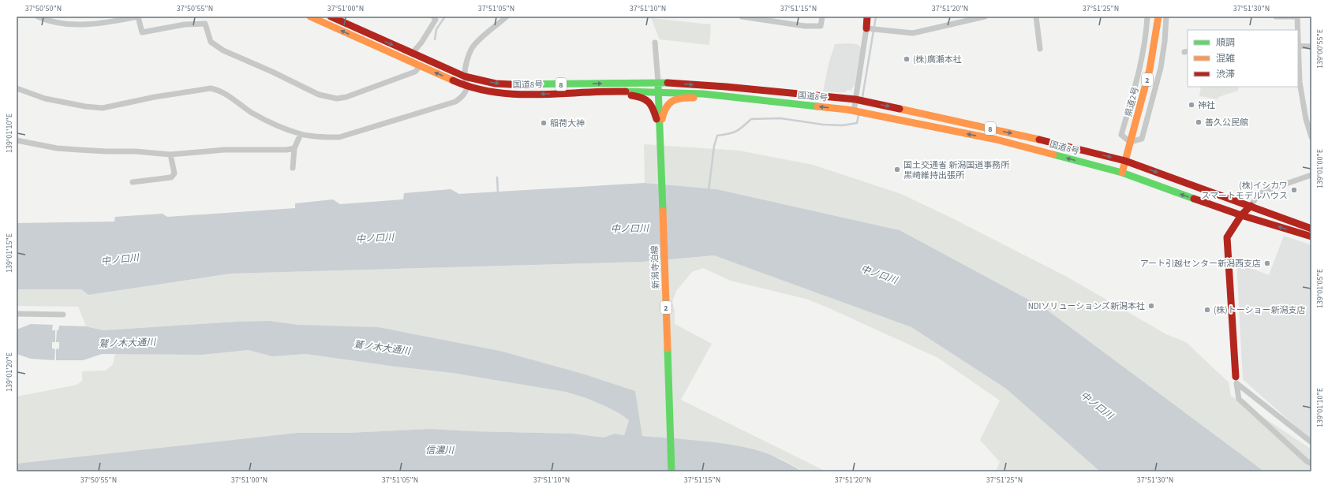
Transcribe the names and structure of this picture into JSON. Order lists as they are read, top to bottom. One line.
{"streets":{"main road":["2","国道8号","8","県道2号","新潟寺泊線"]},"crossings":[["国道8号","県道2号"],["国道8号","新潟寺泊線"]],"water":["中ノ口川","鷲ノ木大通川","信濃川"],"places":["(株)廣瀬本社","神社","善久公民館","稲荷大神","国土交通省 新潟国道事務所 黒崎維持出張所","(株)イシカワ スマートモデルハウス","アート引越センター新潟西支店","NDIソリューションズ新潟本社","(株)トーショー新潟支店"],"legend":["順調","混雑","渋滞"],"coordinates":["37°50'50\"N","37°50'55\"N","37°51'00\"N","37°51'05\"N","37°51'10\"N","37°51'15\"N","37°51'20\"N","37°51'25\"N","37°51'30\"N","139°00'55\"E","139°01'10\"E","139°01'00\"E","139°01'15\"E","139°01'05\"E","139°01'20\"E"]}
